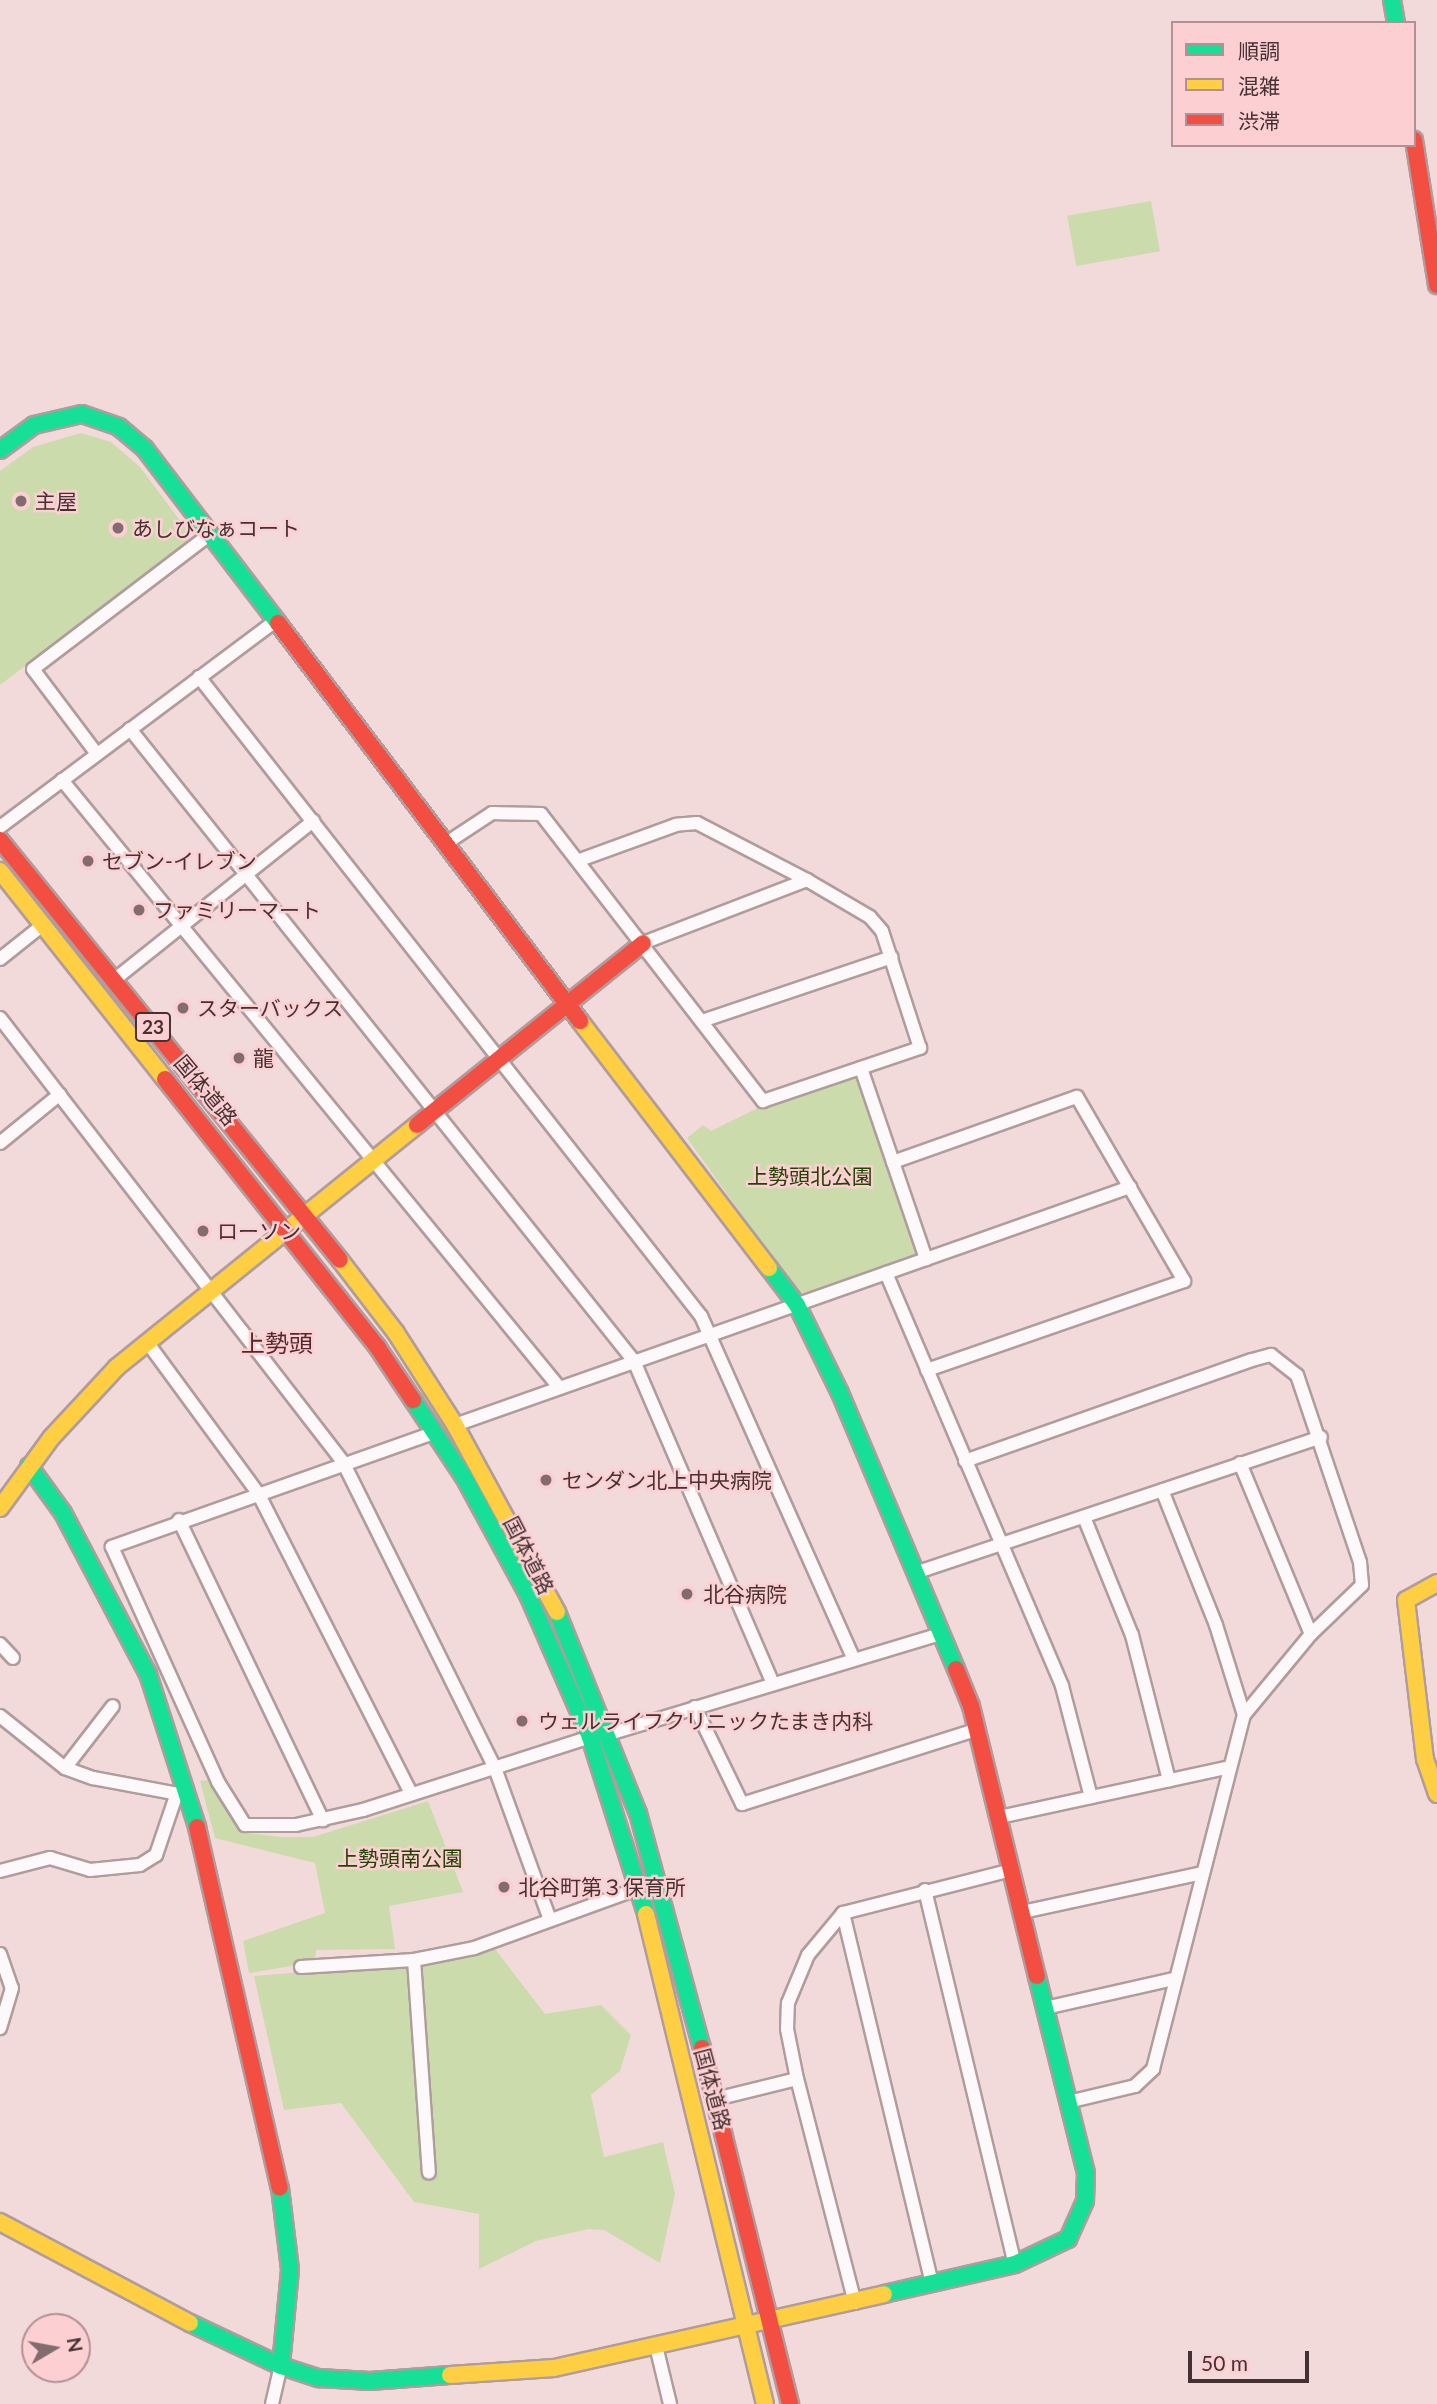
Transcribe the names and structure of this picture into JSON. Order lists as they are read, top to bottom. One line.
{"streets":{"street":["23","国体道路"]},"districts":["上勢頭"],"parks":["上勢頭北公園","上勢頭南公園"],"places":["主屋","あしびなぁコート","セブン-イレブン","ファミリーマート","スターバックス","龍","ローソン","センダン北上中央病院","北谷病院","ウェルライフクリニックたまき内科","北谷町第３保育所"],"legend":["順調","混雑","渋滞"],"scale_bar":"50 m","north":"right"}
